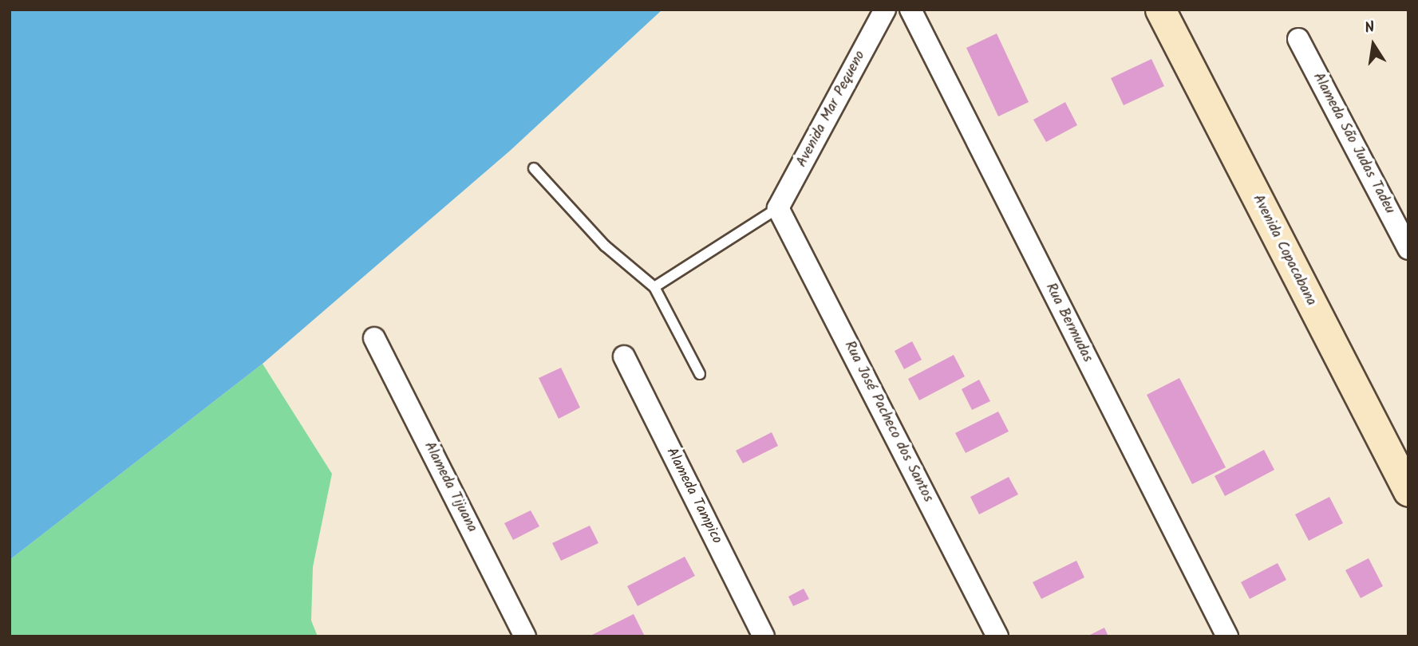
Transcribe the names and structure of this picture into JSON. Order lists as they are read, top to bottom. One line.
{"streets":{"street":["Avenida Mar Pequeno","Alameda São Judas Tadeu","Avenida Copacabana","Rua Bermudas","Rua José Pacheco dos Santos","Alameda Tijuana","Alameda Tampico"]},"crossings":[["Avenida Mar Pequeno","Rua José Pacheco dos Santos"]],"north":"top"}
